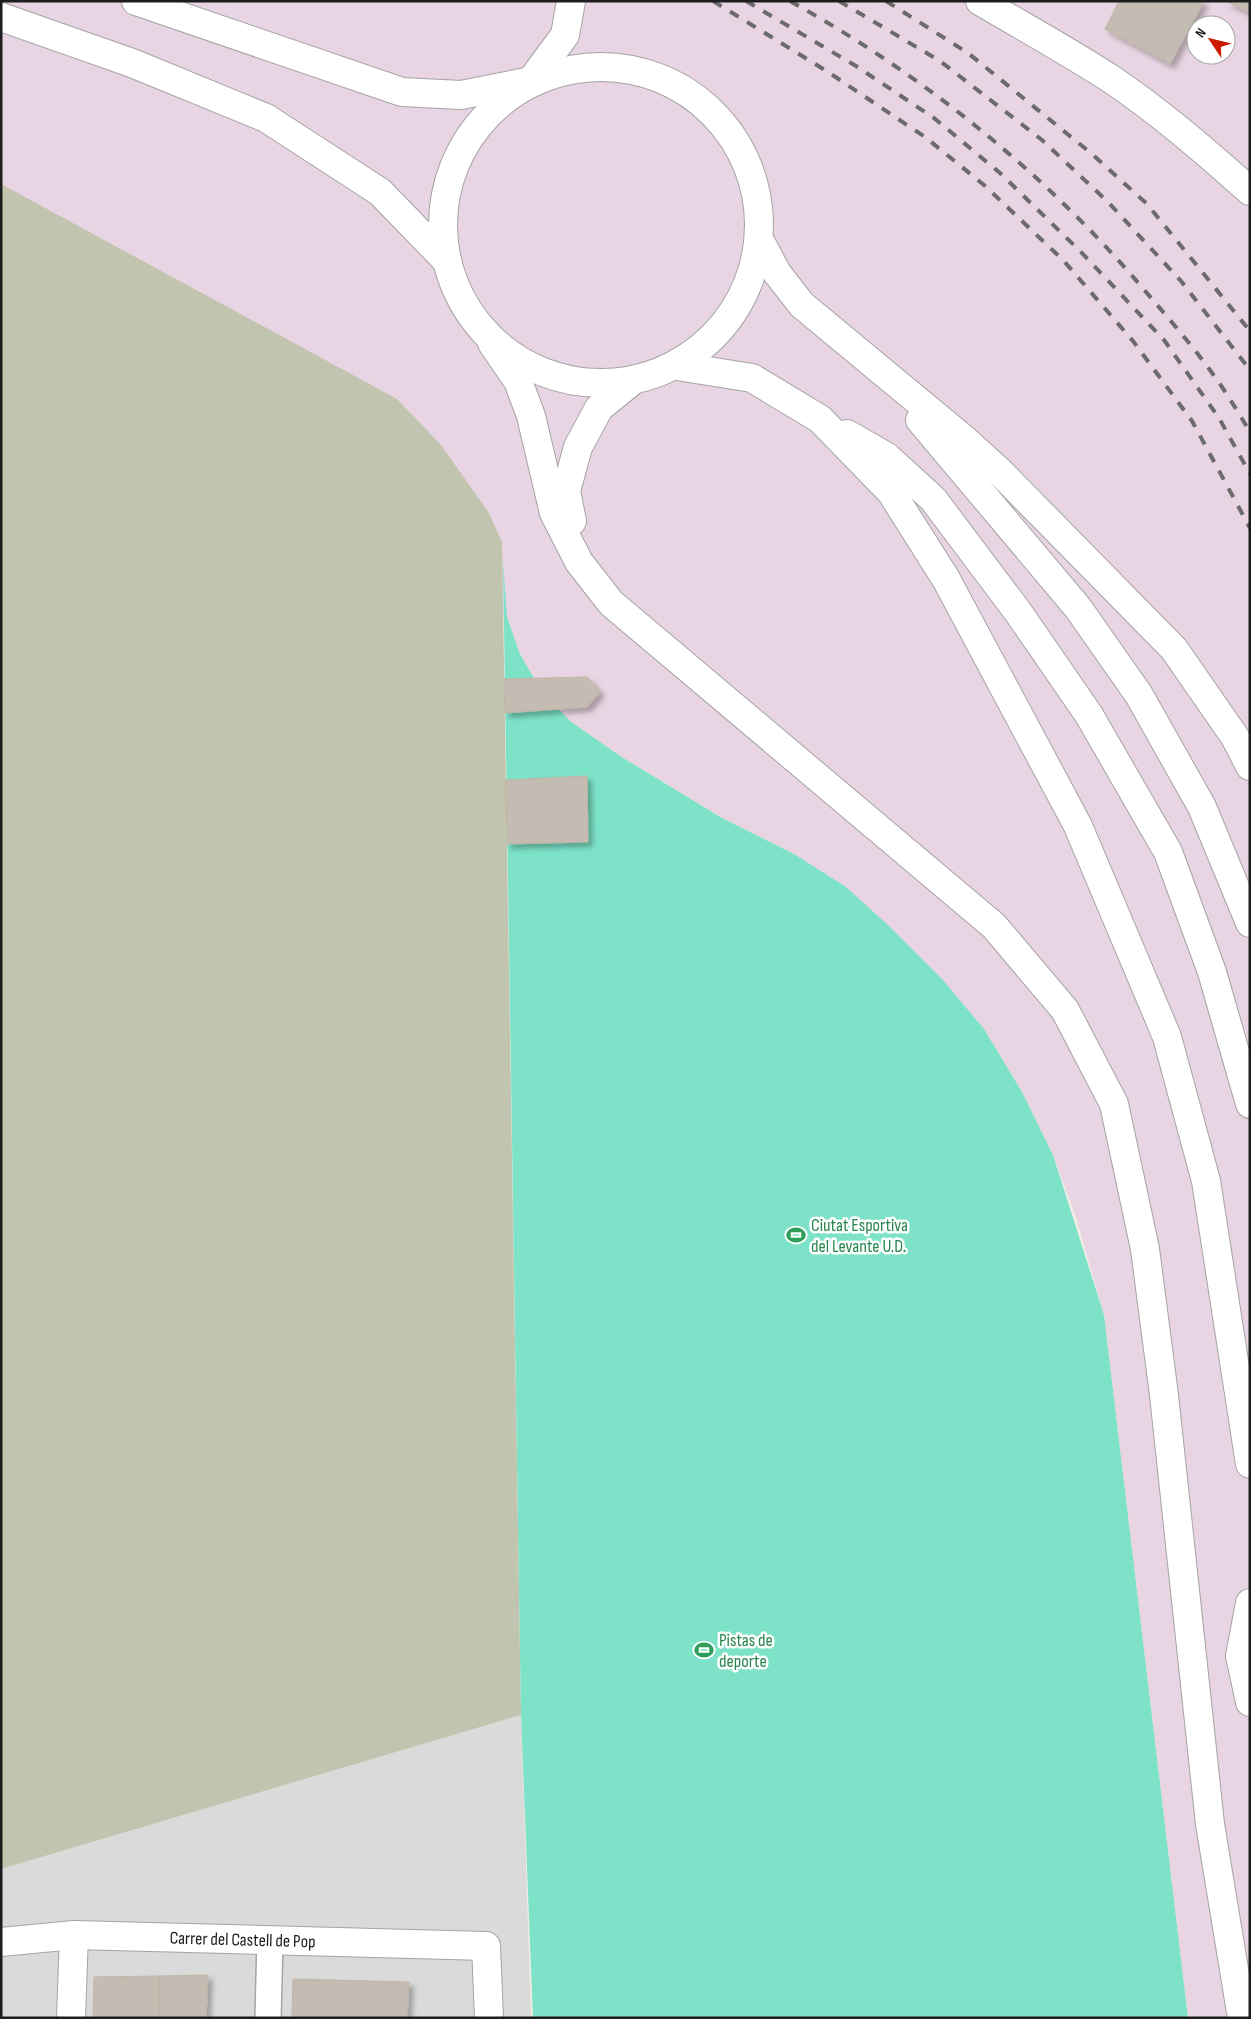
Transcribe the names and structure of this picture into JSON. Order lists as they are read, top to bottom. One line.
{"streets":{"street":["Carrer del Castell de Pop"]},"places":{"sports":["Ciutat Esportiva del Levante U.D.","Pistas de deporte"]},"north":"top left"}
